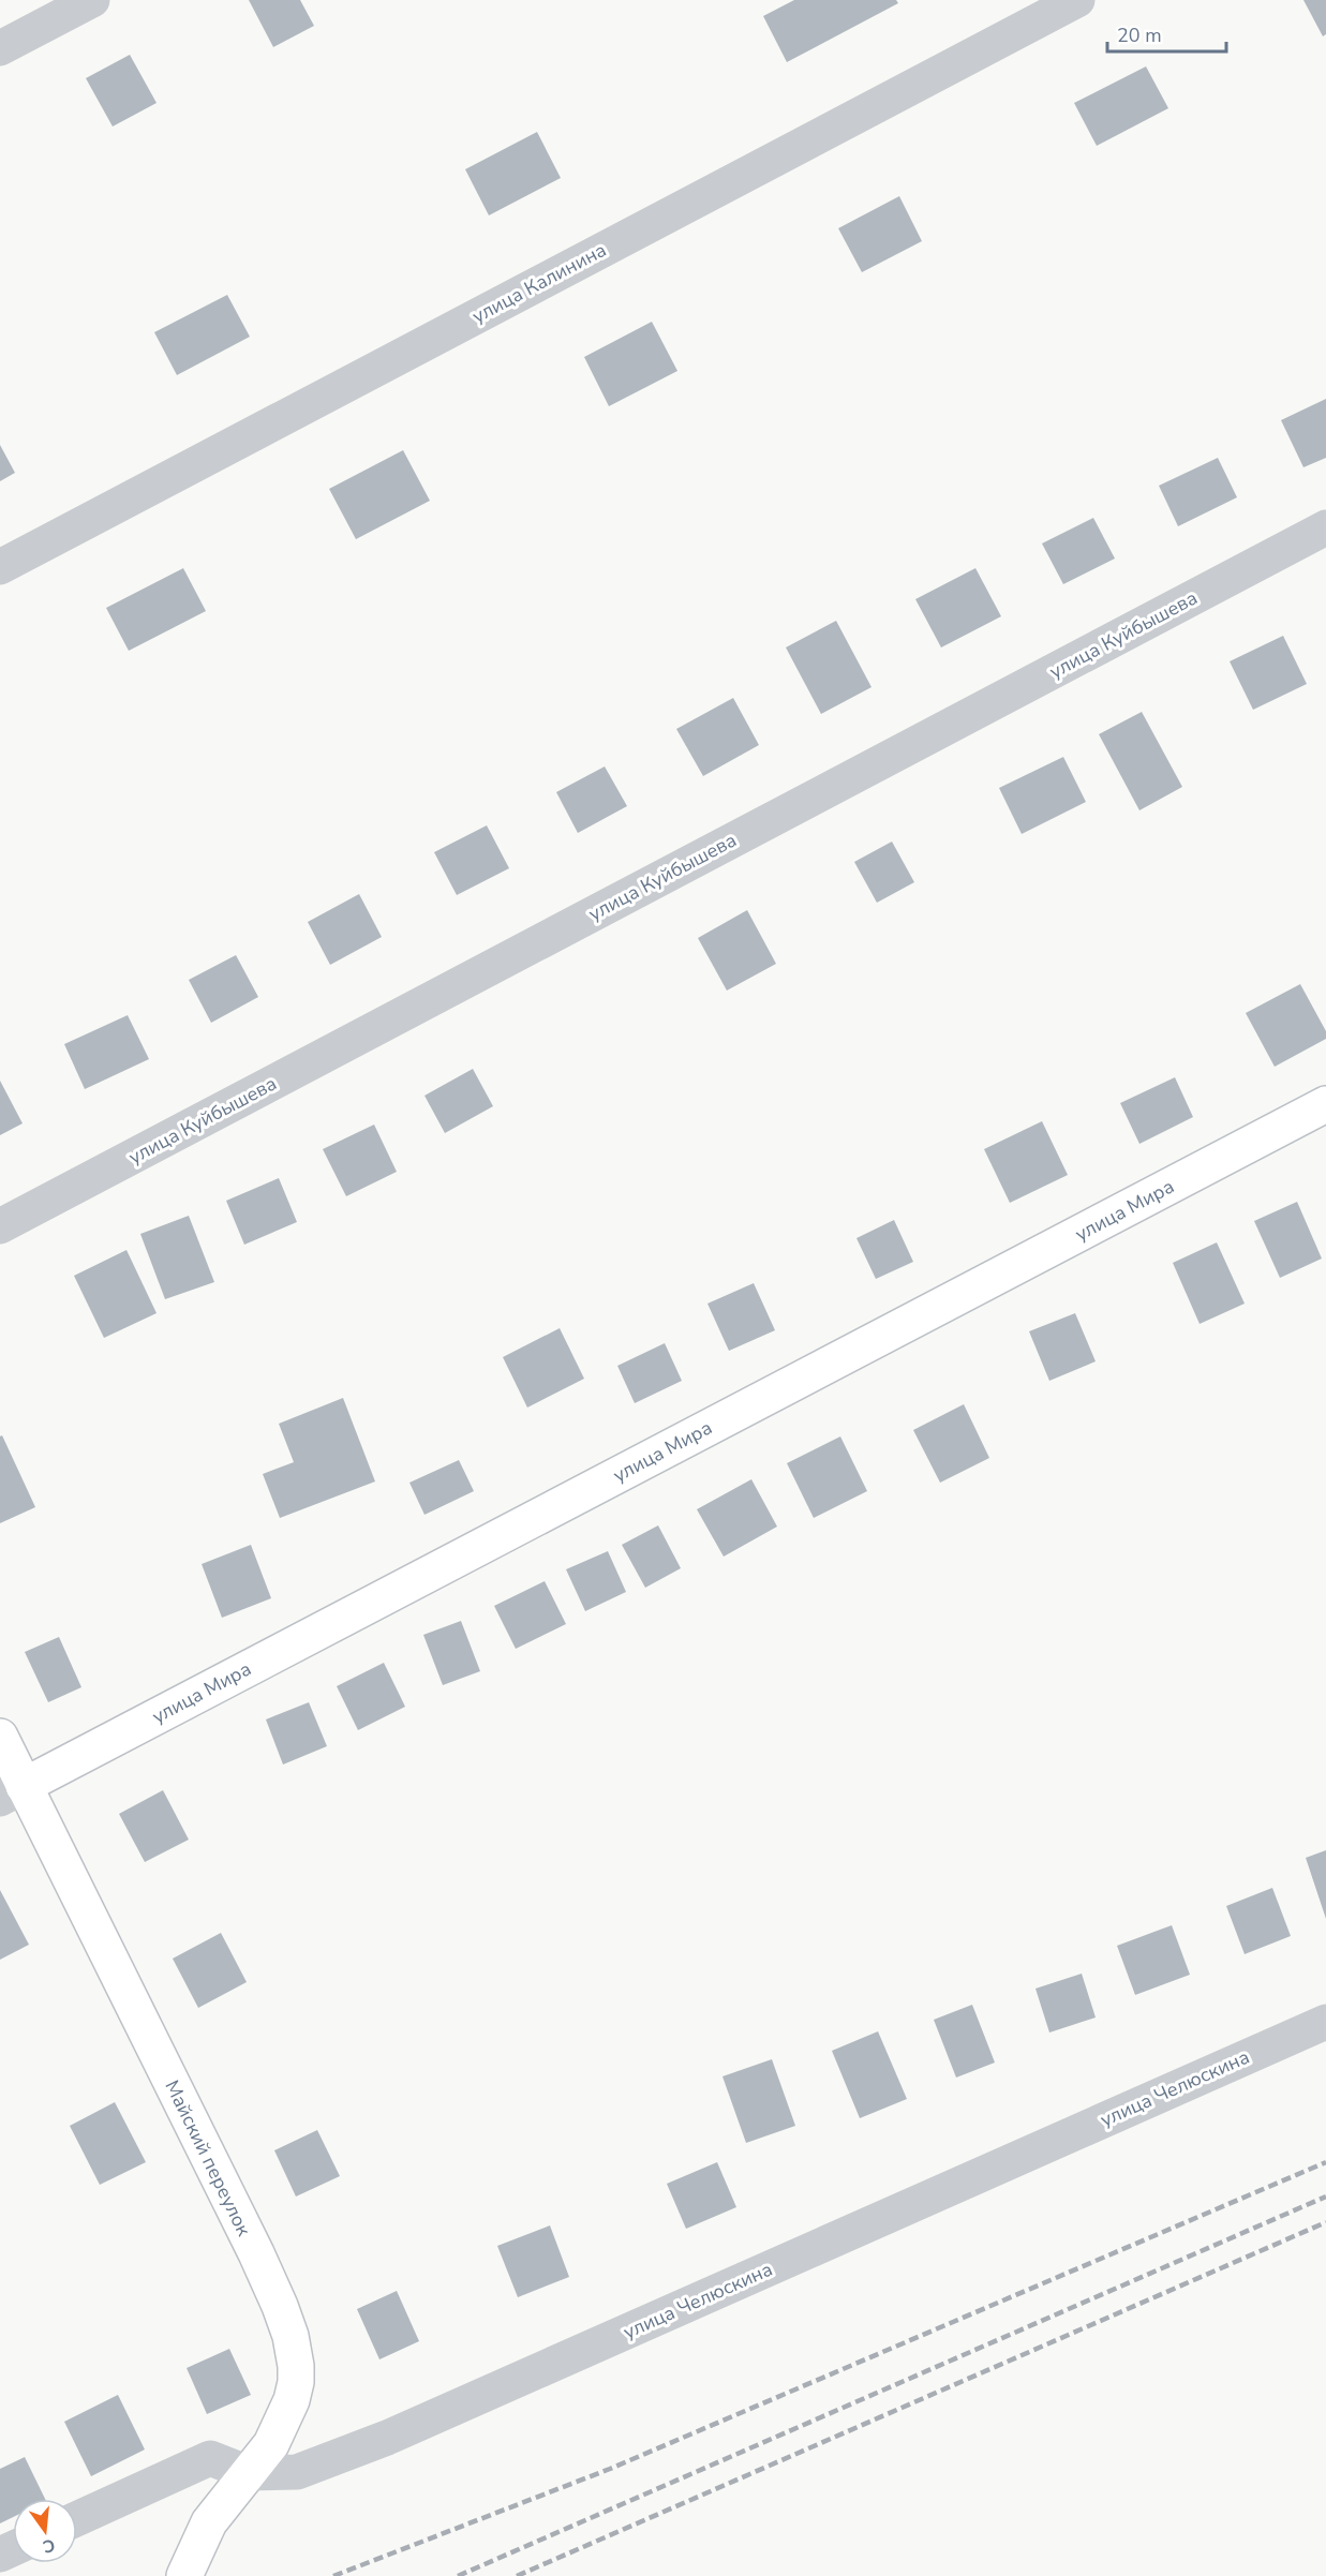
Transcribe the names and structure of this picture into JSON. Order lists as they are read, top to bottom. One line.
{"streets":{"street":["улица Калинина","улица Куйбышева","улица Мира","улица Челюскина","Майский переулок"]},"crossings":[["улица Мира","Майский переулок"],["улица Челюскина","Майский переулок"]],"scale_bar":"20 m","north":"bottom"}
